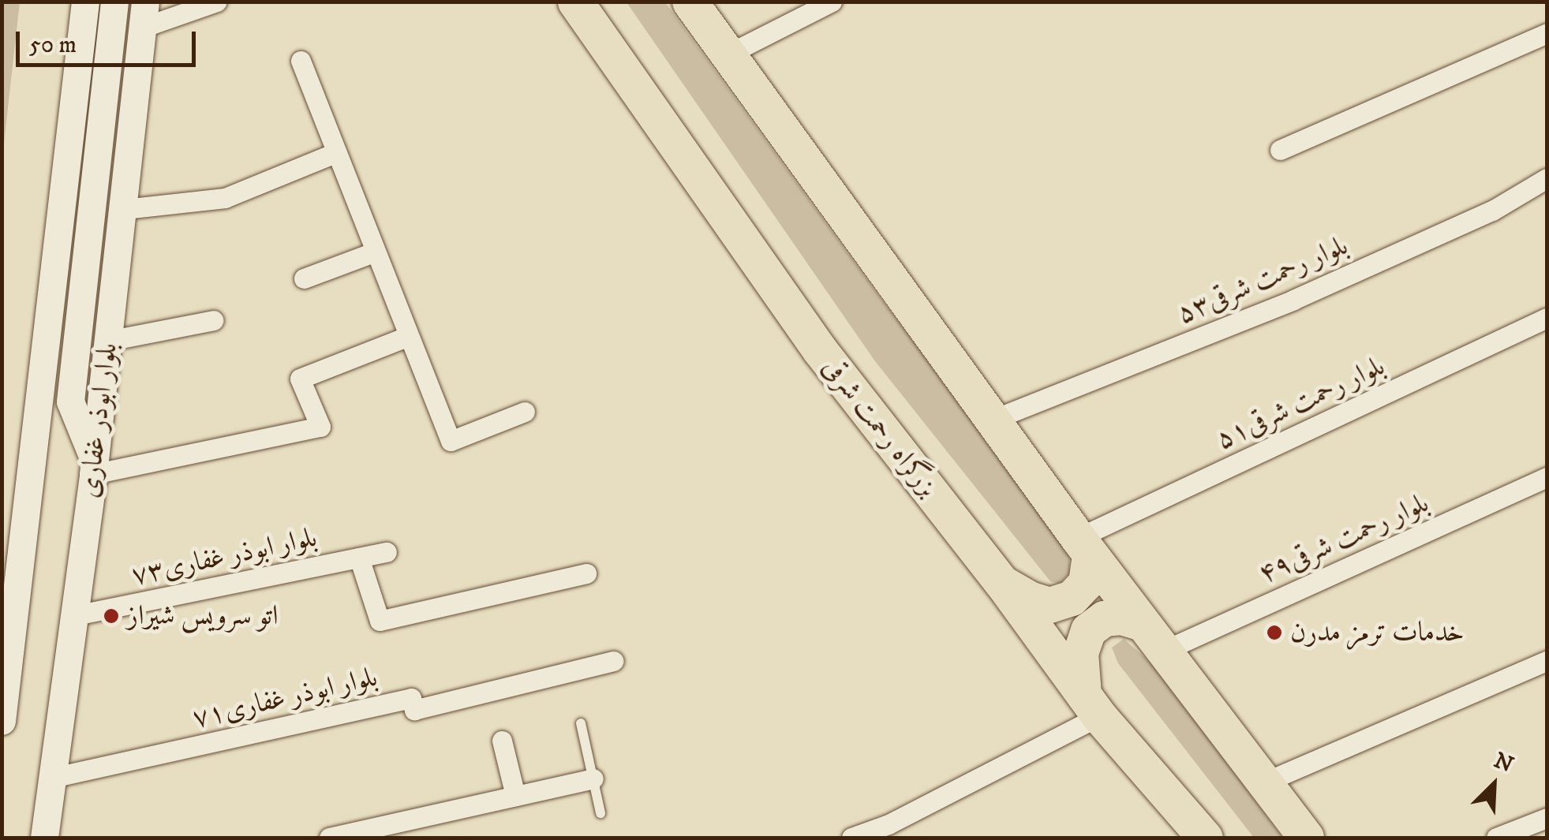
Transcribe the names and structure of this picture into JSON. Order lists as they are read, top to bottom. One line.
{"streets":{"highway":["بزرگراه رحمت شرقی"],"main road":["بلوار ابوذر غفاری"],"street":["بلوار رحمت شرقی۵۳","بلوار رحمت شرقی۵۱","بلوار رحمت شرقی۴۹","بلوار ابوذر غفاری۷۳","بلوار ابوذر غفاری۷۱"]},"crossings":[["بلوار ابوذر غفاری","بلوار ابوذر غفاری۷۳"],["بلوار ابوذر غفاری","بلوار ابوذر غفاری۷۱"]],"places":["اتو سرویس شیراز","خدمات ترمز مدرن"],"scale_bar":"50 m","north":"top right"}
